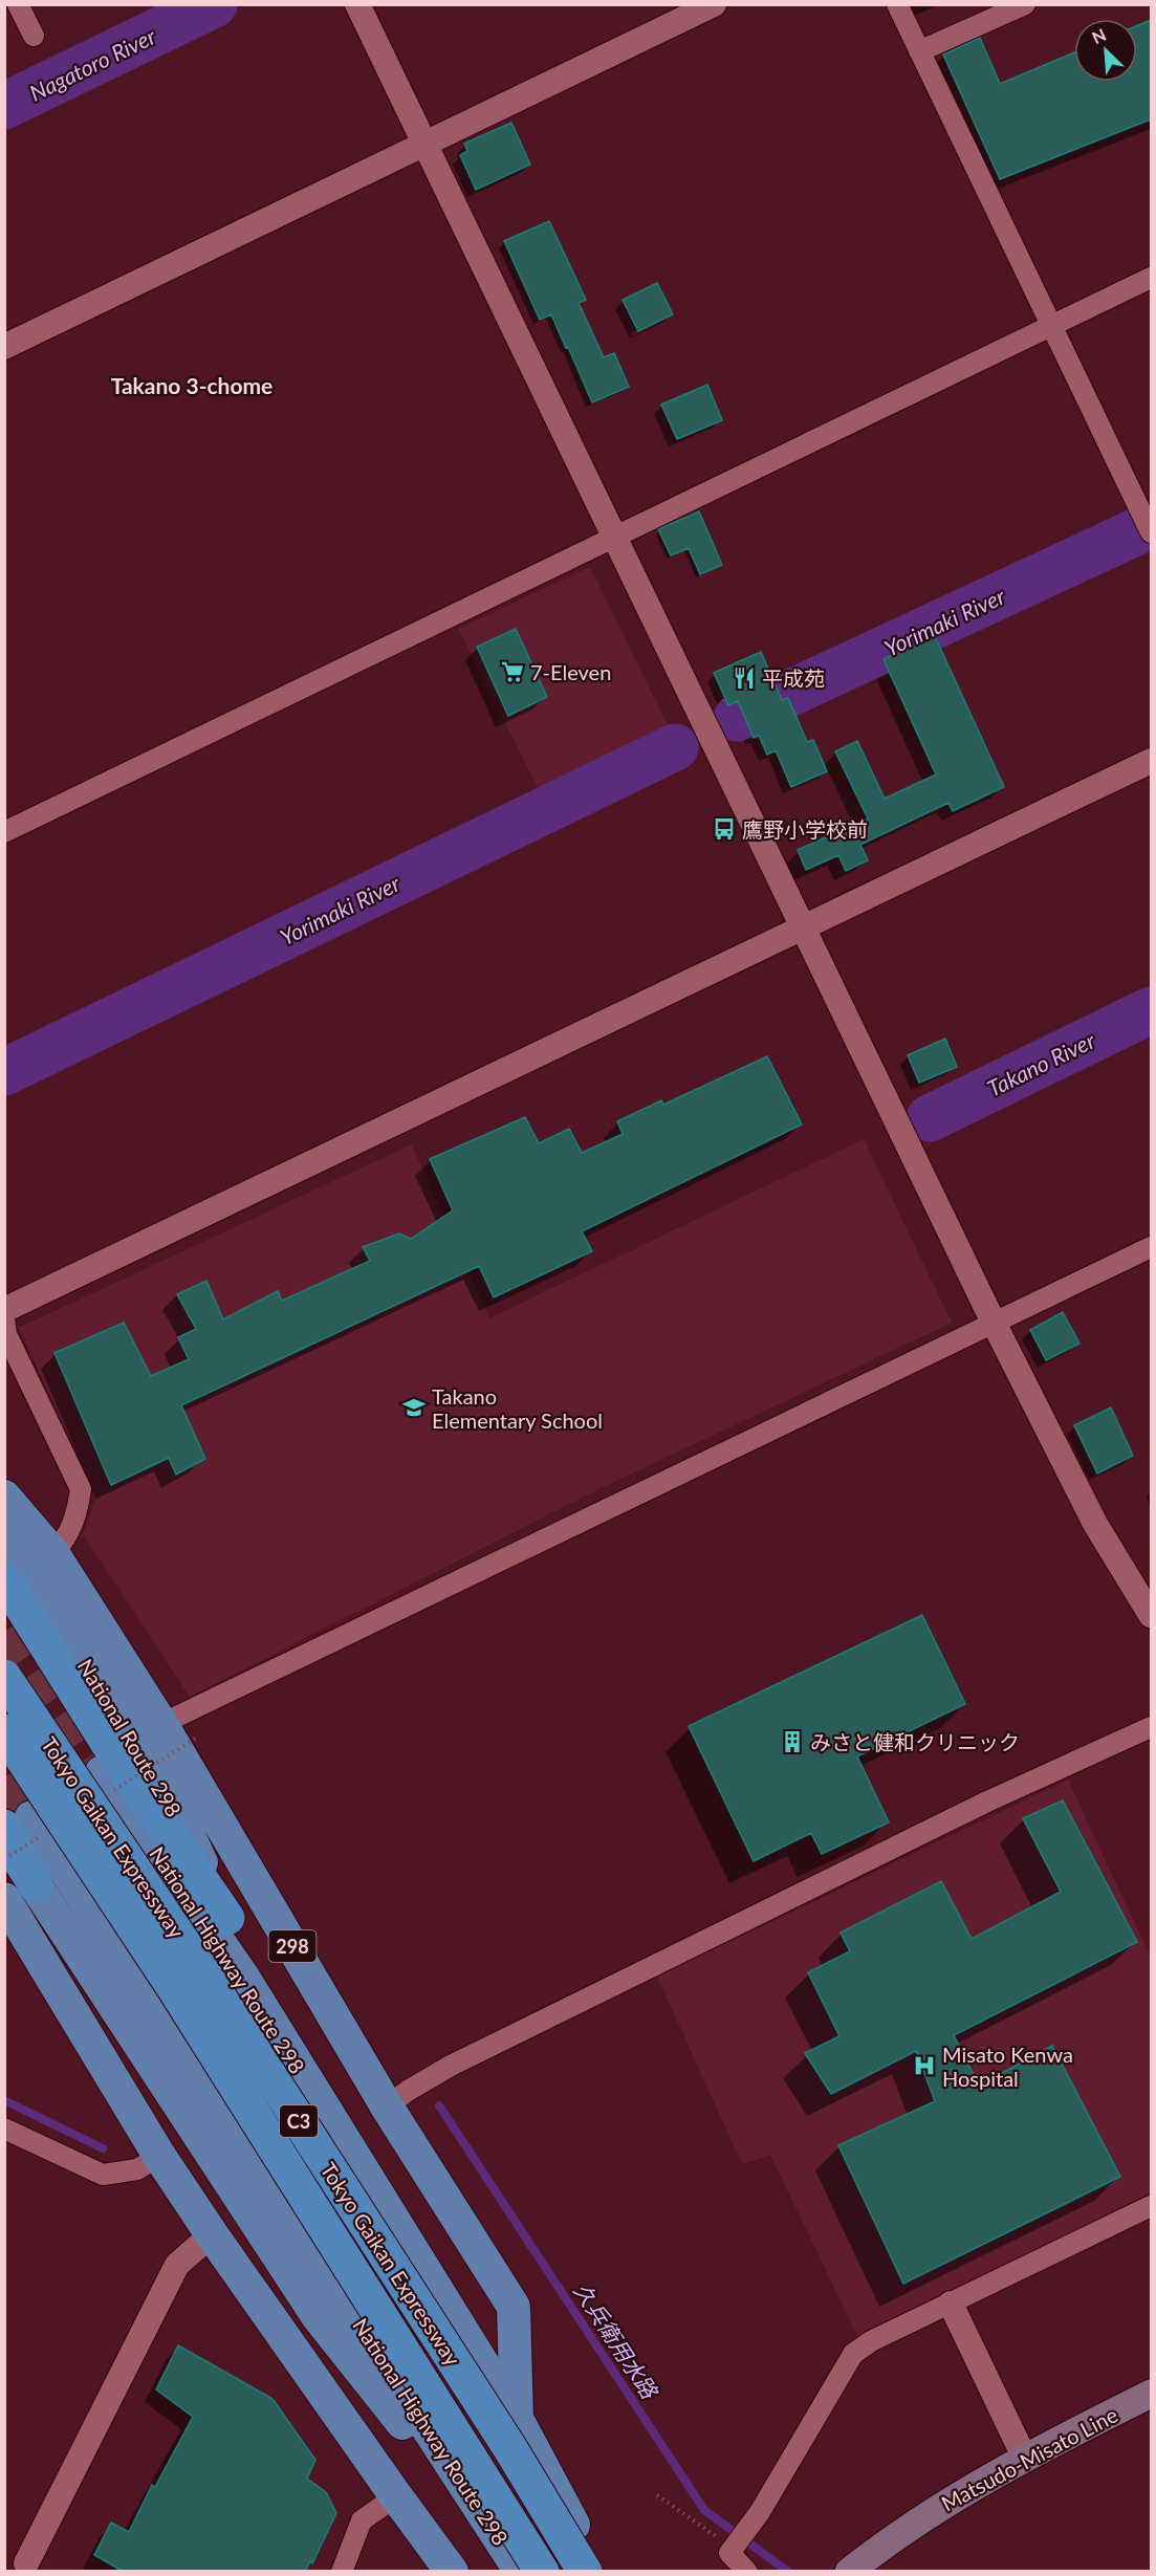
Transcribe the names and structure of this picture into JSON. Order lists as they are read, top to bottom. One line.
{"streets":{"highway":["National Route 298","Tokyo Gaikan Expressway","298","National Highway Route 298","C3"],"main road":["Matsudo-Misato Line"]},"crossings":[["National Route 298","National Highway Route 298"],["298","National Highway Route 298"]],"districts":["Takano 3-chome"],"water":["Nagatoro River","Yorimaki River","Takano River","久兵衛用水路"],"places":{"supermarket":["7-Eleven"],"restaurant":["平成苑"],"bus stop":["鷹野小学校前"],"school or university":["Takano Elementary School"],"building":["みさと健和クリニック"],"hospital":["Misato Kenwa Hospital"]},"north":"top left"}
